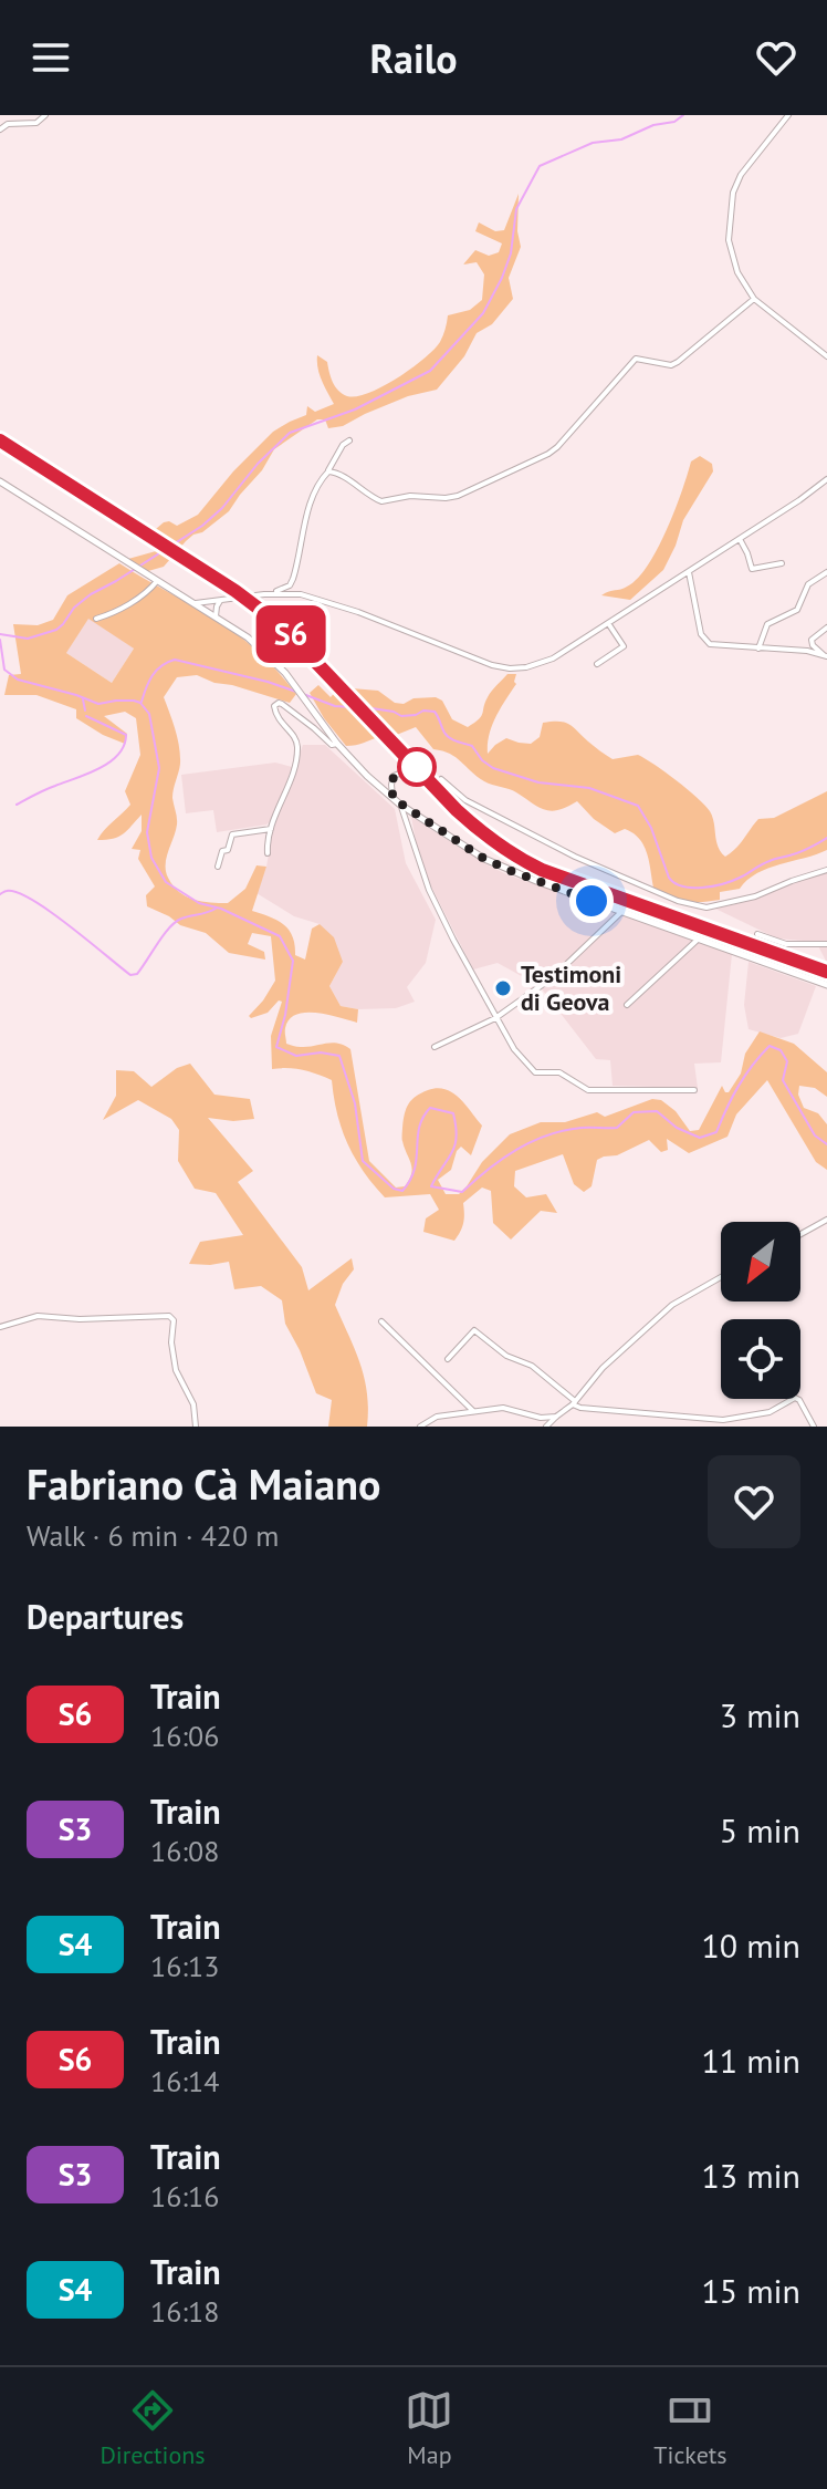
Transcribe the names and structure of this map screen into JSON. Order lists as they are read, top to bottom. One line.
{"places":["Testimoni di Geova"],"north":"bottom left","page":{"header":"Railo","on_map":"S6","heading":[["Fabriano Cà Maiano","Walk · 6 min · 420 m"],"Departures"],"list":[{"mark":"S6","name":"Train","note":"16:06","value":"3 min"},{"mark":"S3","name":"Train","note":"16:08","value":"5 min"},{"mark":"S4","name":"Train","note":"16:13","value":"10 min"},{"mark":"S6","name":"Train","note":"16:14","value":"11 min"},{"mark":"S3","name":"Train","note":"16:16","value":"13 min"},{"mark":"S4","name":"Train","note":"16:18","value":"15 min"}],"tabs":["Directions","Map","Tickets"]}}
